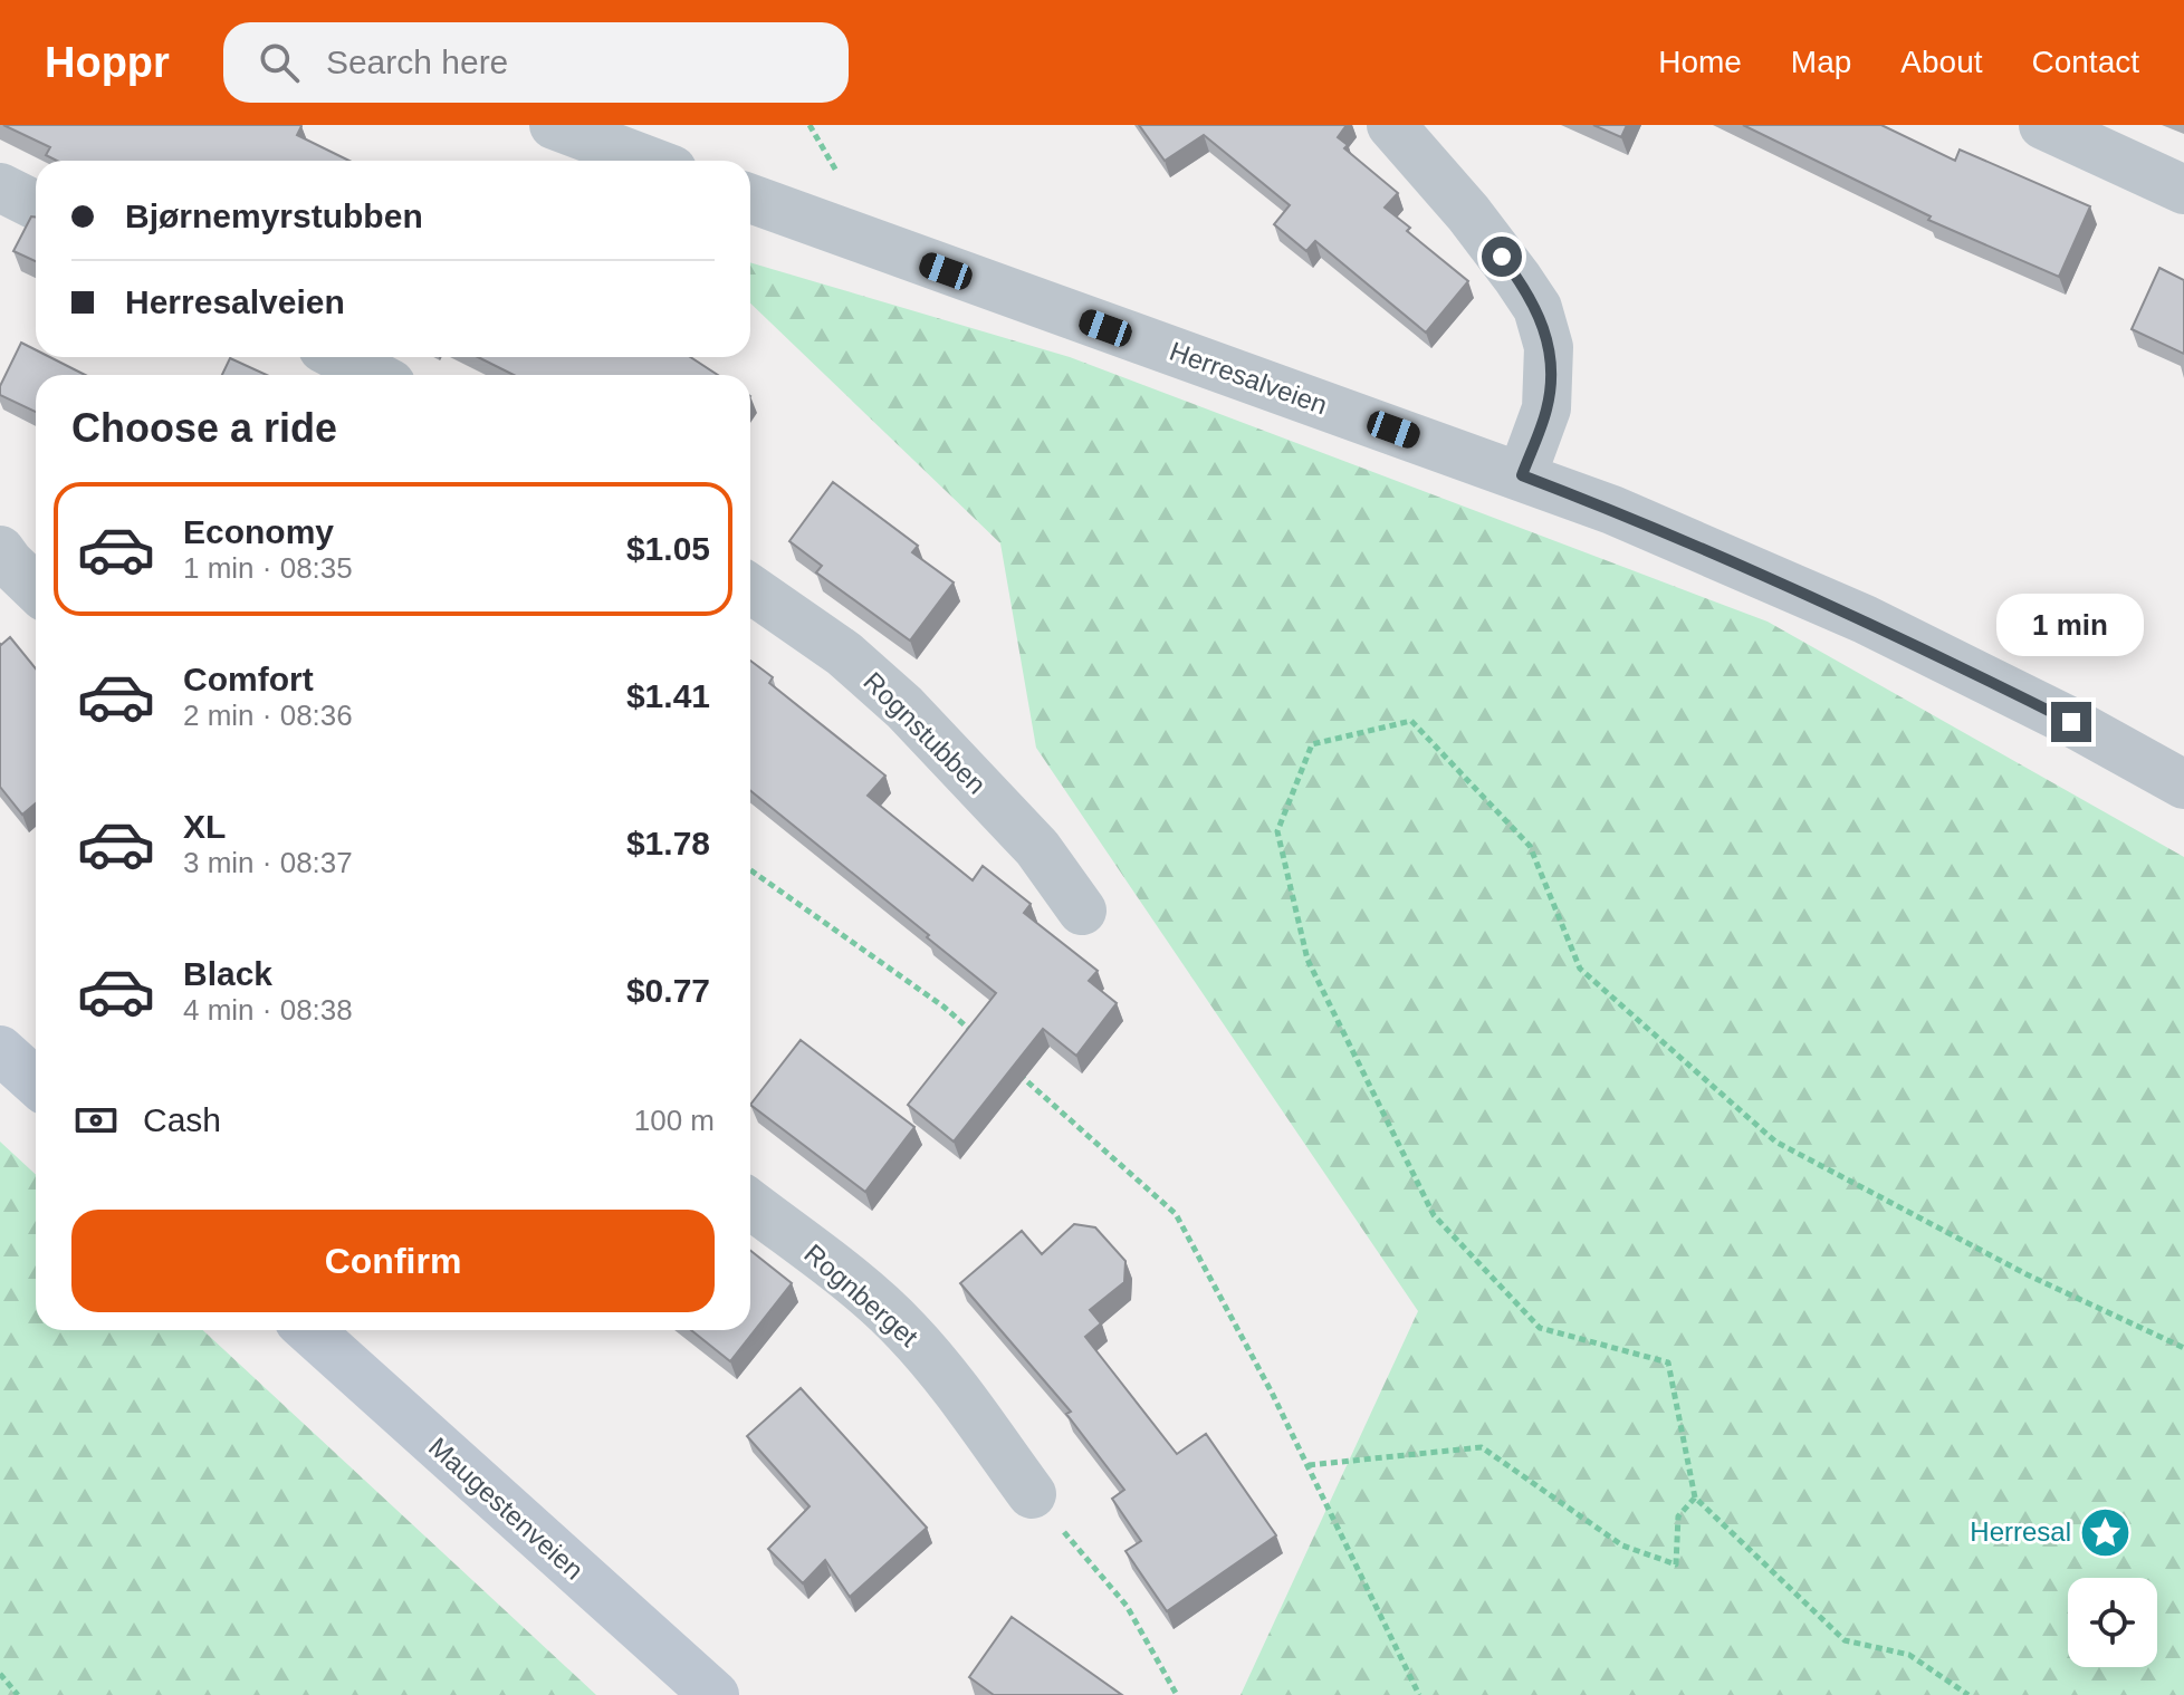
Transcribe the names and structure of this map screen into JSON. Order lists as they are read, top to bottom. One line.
{"streets":{"main road":["Maugestenveien"],"street":["Herresalveien","Rognstubben","Rognberget"]},"places":{"place":["Herresal"]},"page":{"header":"Hoppr","search":"Search here","nav":["Home","Map","About","Contact"],"banner":["Bjørnemyrstubben","Herresalveien"],"heading":"Choose a ride","list":[{"name":"Economy","note":"1 min · 08:35","value":"$1.05"},{"name":"Comfort","note":"2 min · 08:36","value":"$1.41"},{"name":"XL","note":"3 min · 08:37","value":"$1.78"},{"name":"Black","note":"4 min · 08:38","value":"$0.77"}],"bubble":"1 min","pay":["Cash","100 m"],"buttons":"Confirm"}}
